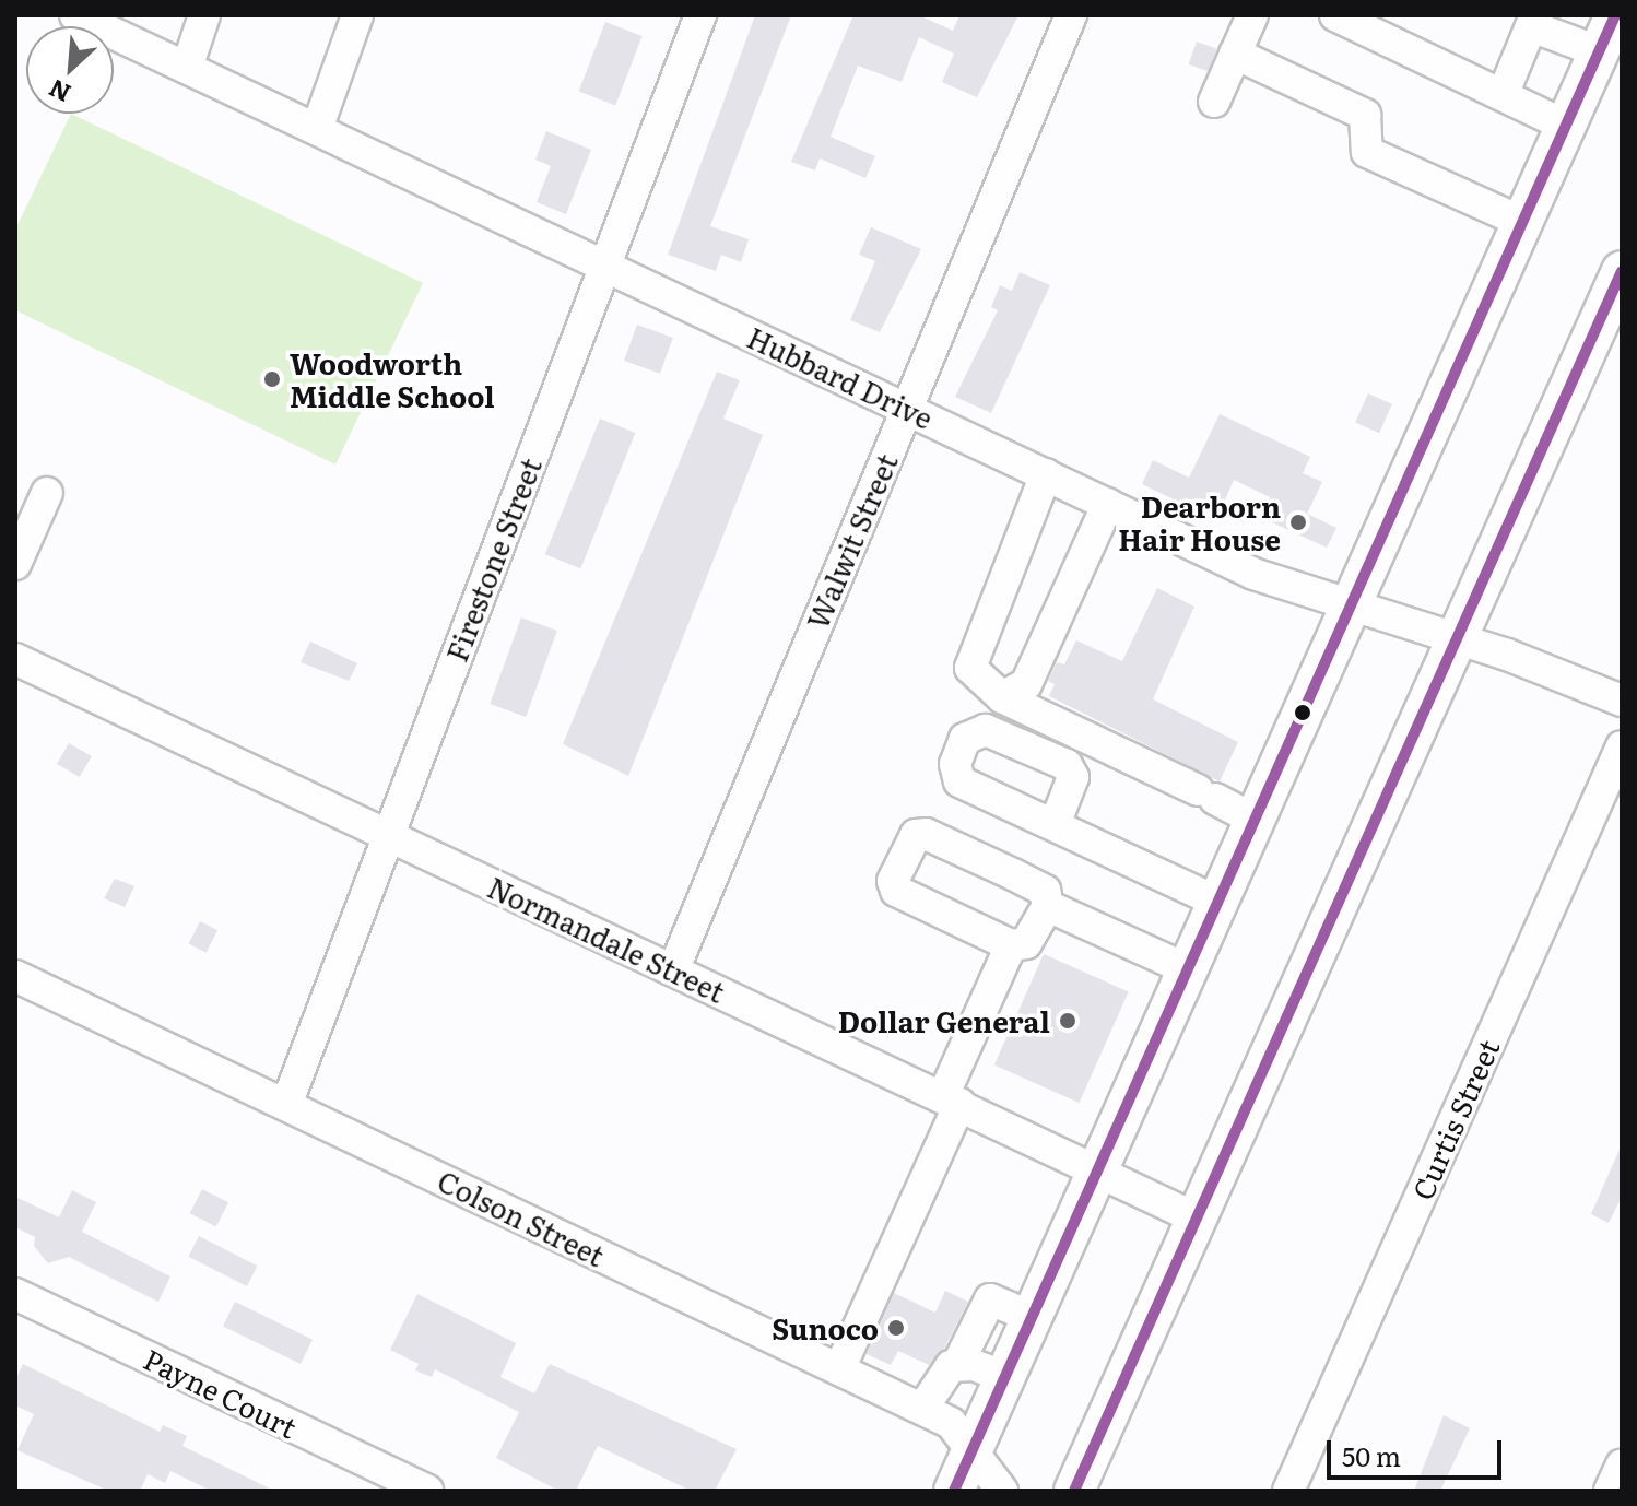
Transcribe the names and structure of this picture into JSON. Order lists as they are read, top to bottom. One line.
{"streets":{"street":["Hubbard Drive","Walwit Street","Firestone Street","Normandale Street","Curtis Street","Colson Street","Payne Court"]},"crossings":[["Hubbard Drive","Walwit Street"],["Hubbard Drive","Firestone Street"],["Walwit Street","Normandale Street"],["Firestone Street","Normandale Street"],["Firestone Street","Colson Street"]],"places":["Woodworth Middle School","Dearborn Hair House","Dollar General","Sunoco"],"scale_bar":"50 m","north":"bottom left"}
